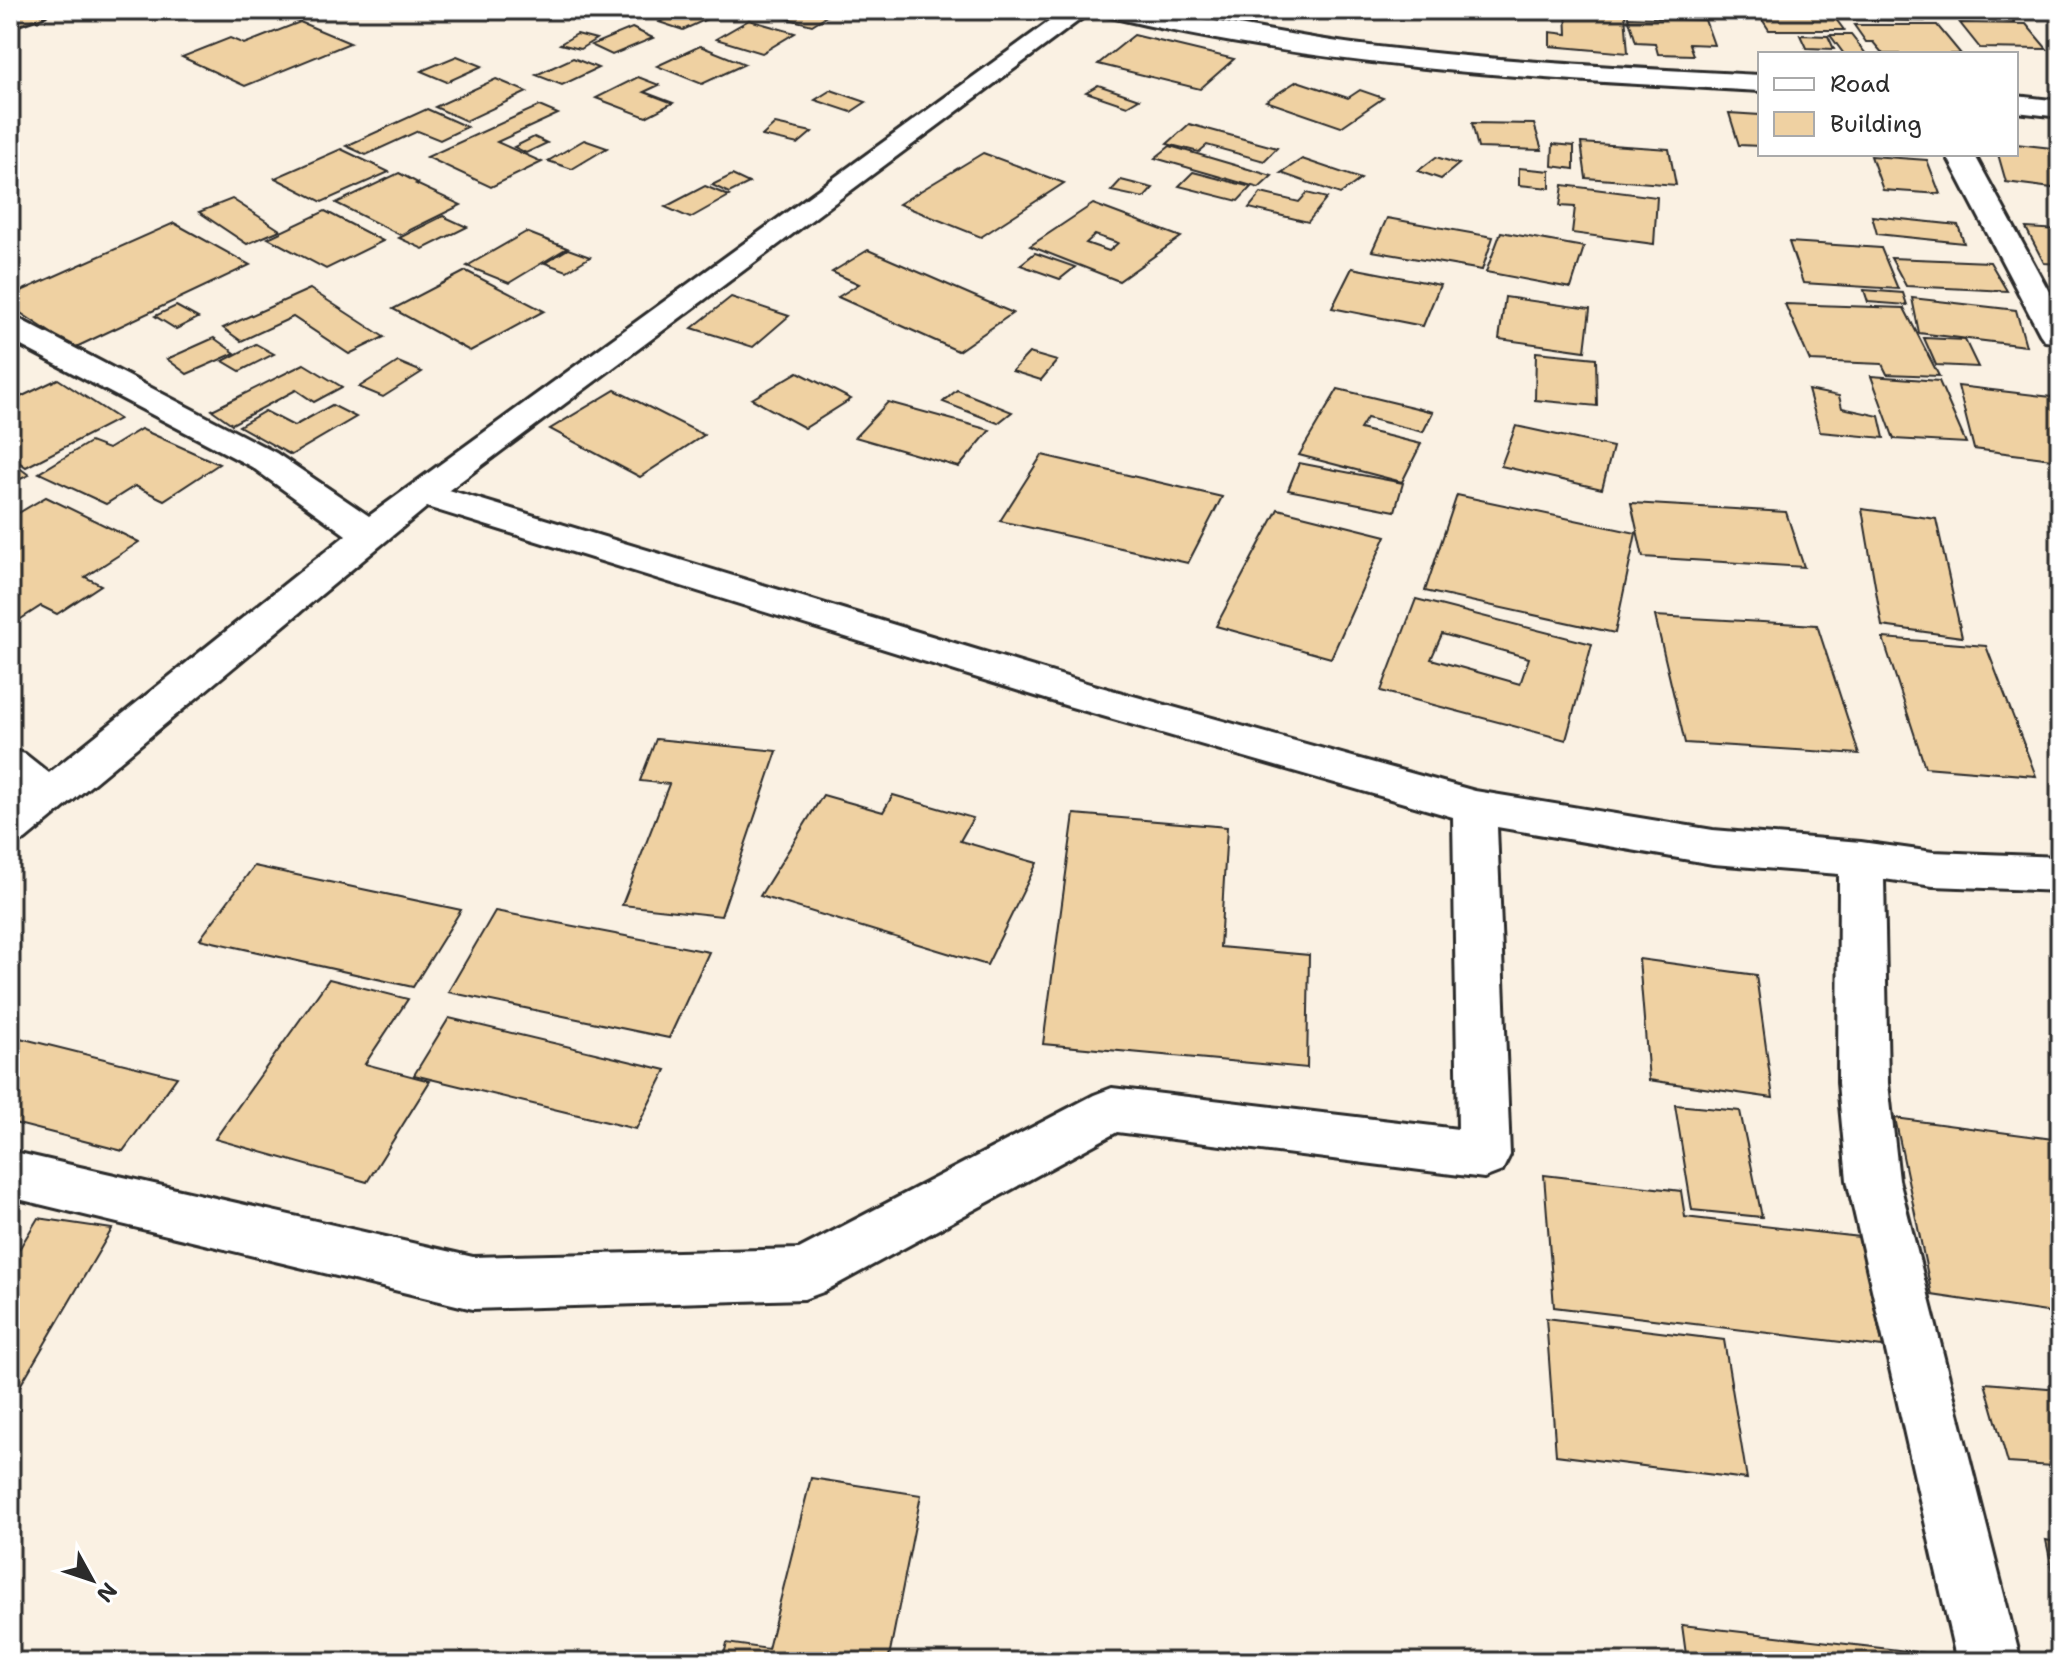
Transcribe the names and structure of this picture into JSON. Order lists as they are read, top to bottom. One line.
{"legend":["Road","Building"],"north":"bottom right"}
